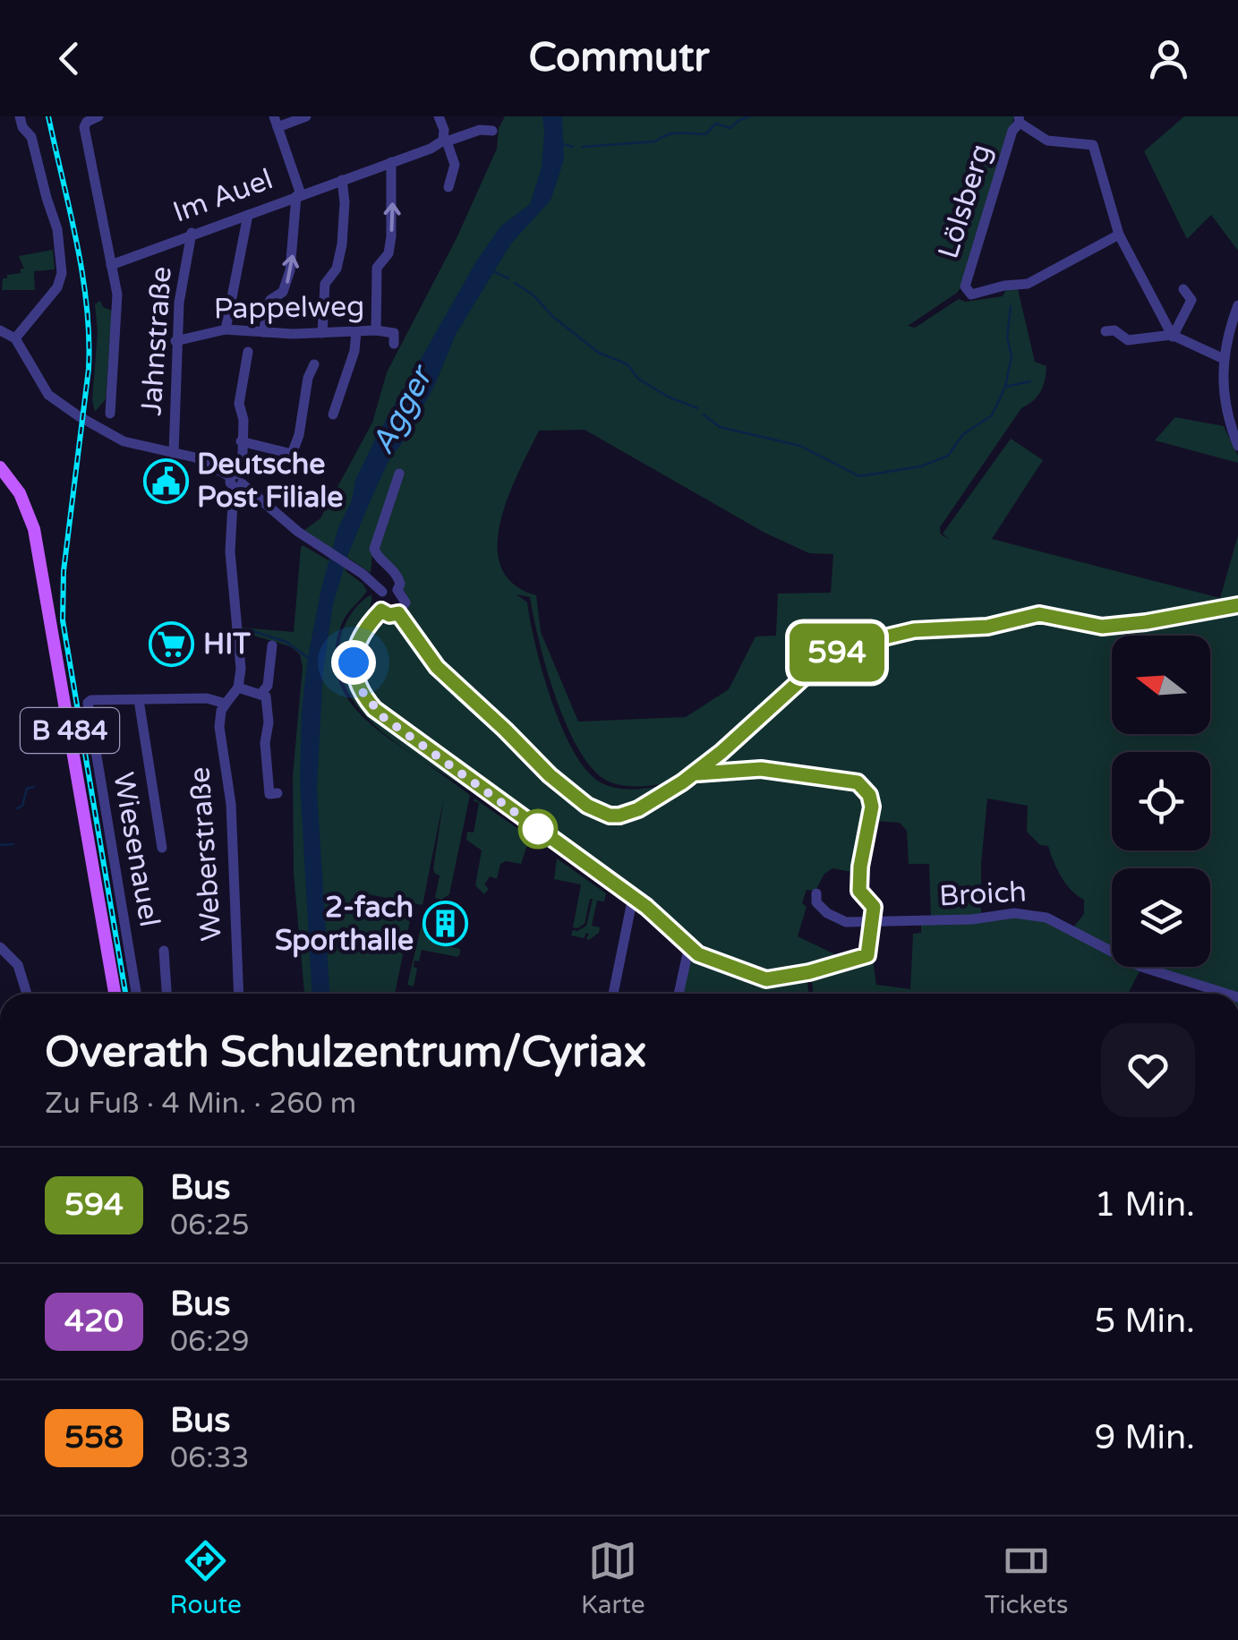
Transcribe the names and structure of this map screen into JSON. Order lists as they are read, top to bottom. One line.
{"streets":{"main road":["B 484"],"street":["Im Auel","Lölsberg","Pappelweg","Jahnstraße","Wiesenauel","Weberstraße","Broich"]},"crossings":[["Im Auel","Jahnstraße"],["Pappelweg","Jahnstraße"],["Wiesenauel","Weberstraße"]],"water":["Agger"],"places":{"public building":["Deutsche Post Filiale"],"supermarket":["HIT"],"building":["2-fach Sporthalle"]},"lines":["bus line 594"],"north":"left","page":{"header":"Commutr","on_map":"594","heading":["Overath Schulzentrum/Cyriax","Zu Fuß · 4 Min. · 260 m"],"list":[{"mark":"594","name":"Bus","note":"06:25","value":"1 Min."},{"mark":"420","name":"Bus","note":"06:29","value":"5 Min."},{"mark":"558","name":"Bus","note":"06:33","value":"9 Min."}],"tabs":["Route","Karte","Tickets"]}}
